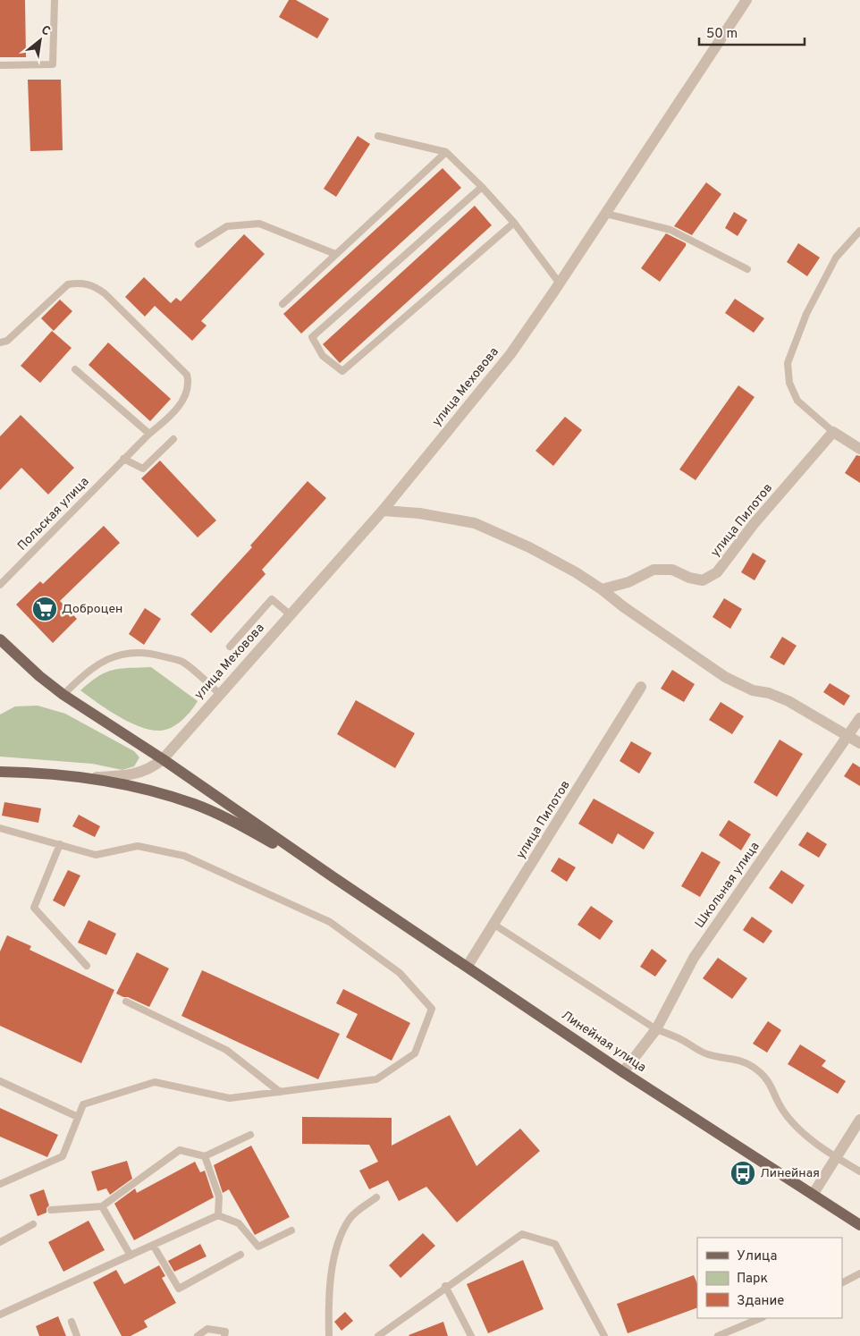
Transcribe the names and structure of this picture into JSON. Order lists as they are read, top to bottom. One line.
{"streets":{"main road":["Линейная улица"],"street":["улица Меховова","улица Пилотов","Школьная улица"],"lane":["Польская улица"]},"crossings":[["улица Пилотов","Линейная улица"],["Школьная улица","Линейная улица"]],"places":{"supermarket":["Доброцен"],"bus stop":["Линейная"]},"legend":["Улица","Парк","Здание"],"scale_bar":"50 m","north":"top right"}
